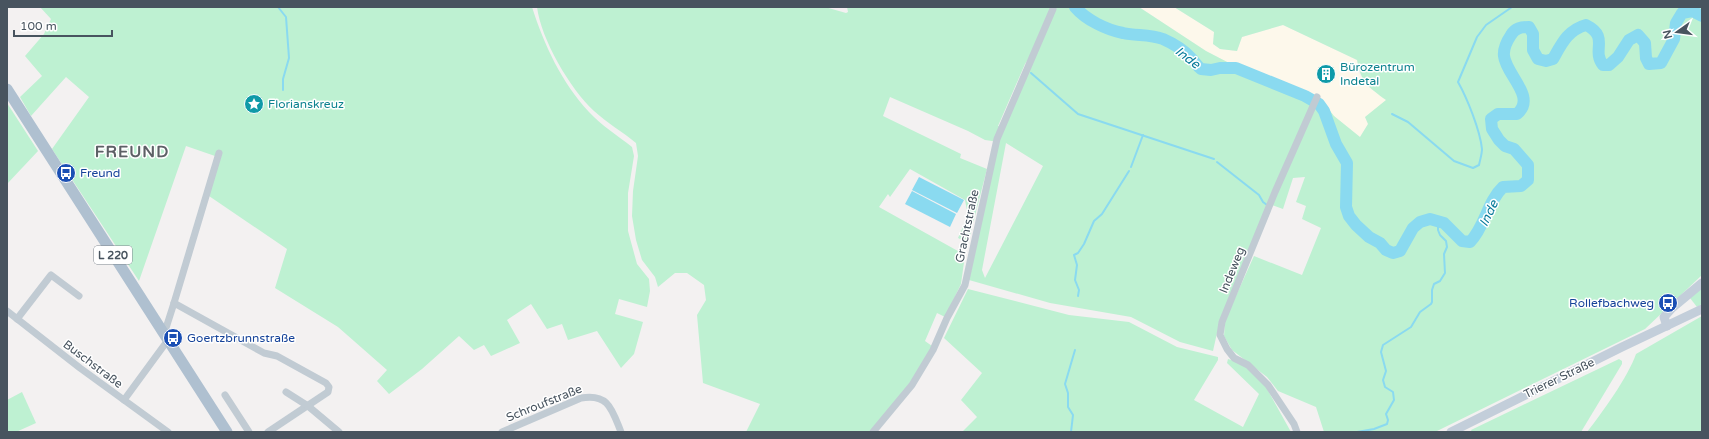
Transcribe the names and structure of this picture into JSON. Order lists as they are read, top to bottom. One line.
{"streets":{"main road":["L 220","Trierer Straße"],"street":["Grachtstraße","Indeweg","Buschstraße","Schroufstraße"]},"districts":["FREUND"],"water":["Inde"],"places":{"building":["Bürozentrum Indetal"],"place":["Florianskreuz"],"bus stop":["Freund","Rollefbachweg","Goertzbrunnstraße"]},"scale_bar":"100 m","north":"left"}
